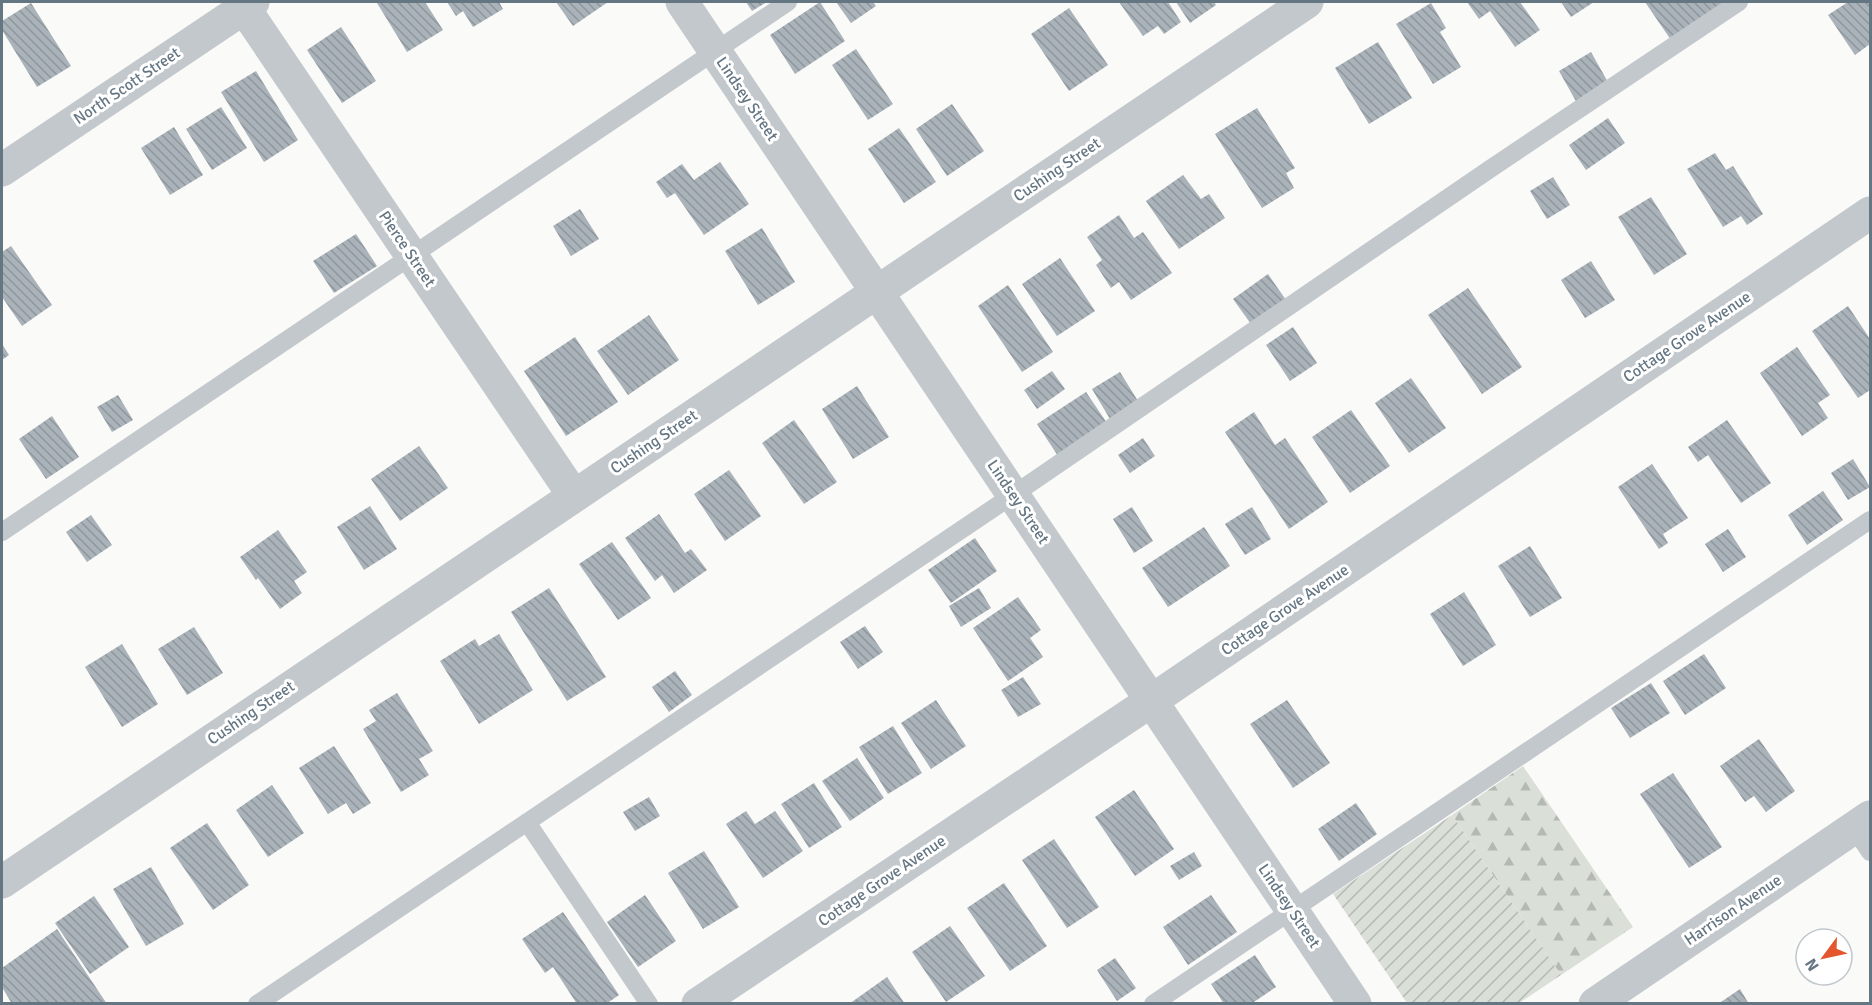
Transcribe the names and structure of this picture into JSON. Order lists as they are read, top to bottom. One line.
{"streets":{"street":["North Scott Street","Lindsey Street","Cushing Street","Pierce Street","Cottage Grove Avenue","Harrison Avenue"]},"crossings":[["North Scott Street","Pierce Street"],["Lindsey Street","Cushing Street"],["Lindsey Street","Cottage Grove Avenue"],["Cushing Street","Pierce Street"]],"north":"bottom left"}
